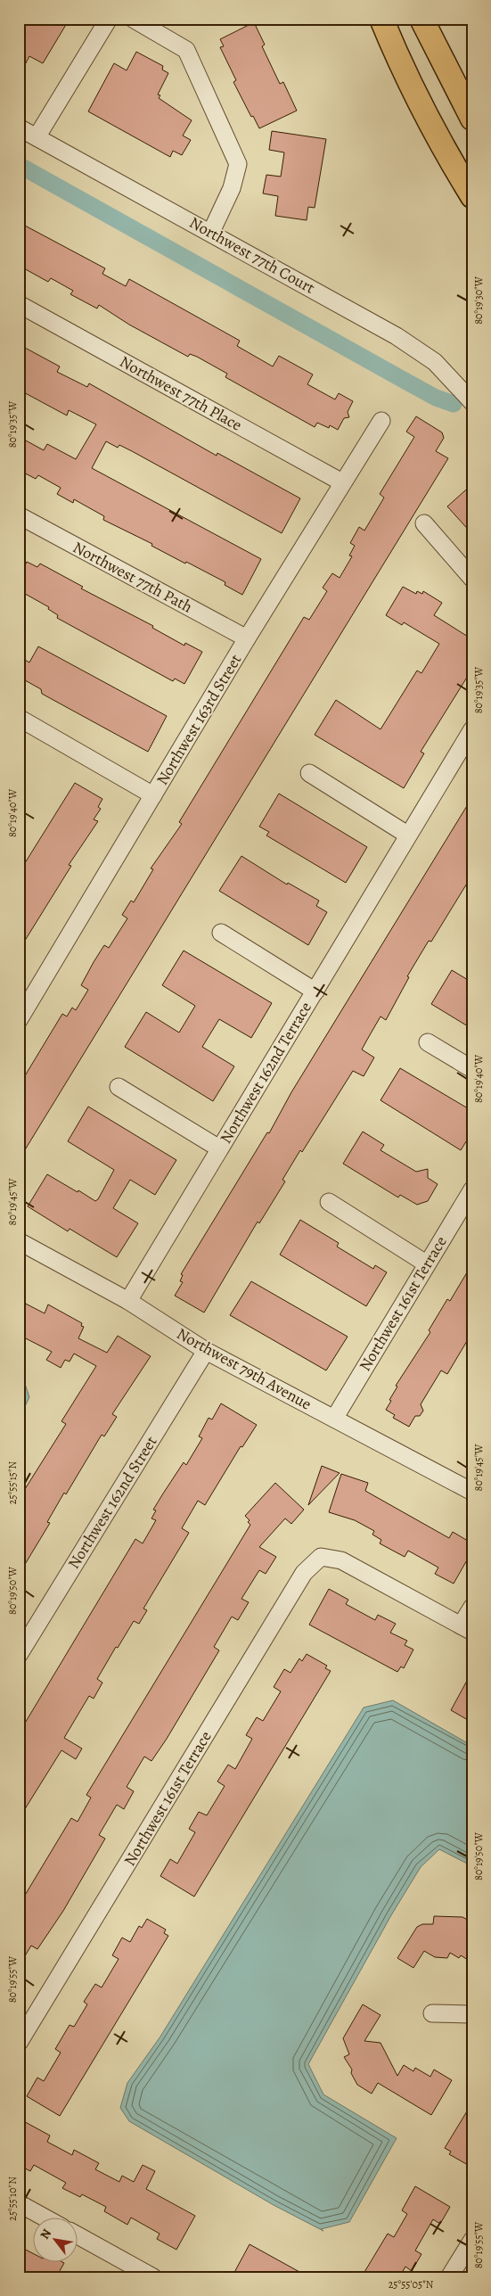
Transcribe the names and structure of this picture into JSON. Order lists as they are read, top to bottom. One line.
{"streets":{"street":["Northwest 77th Court","Northwest 77th Place","Northwest 77th Path","Northwest 163rd Street","Northwest 162nd Terrace","Northwest 161st Terrace","Northwest 79th Avenue","Northwest 162nd Street"]},"crossings":[["Northwest 77th Place","Northwest 163rd Street"],["Northwest 77th Path","Northwest 163rd Street"],["Northwest 162nd Terrace","Northwest 79th Avenue"],["Northwest 161st Terrace","Northwest 79th Avenue"],["Northwest 79th Avenue","Northwest 162nd Street"]],"north":"top left","coordinates":["80°19'30\"W","80°19'35\"W","80°19'40\"W","80°19'45\"W","25°55'15\"N","80°19'50\"W","80°19'55\"W","25°55'10\"N","25°55'05\"N"]}
